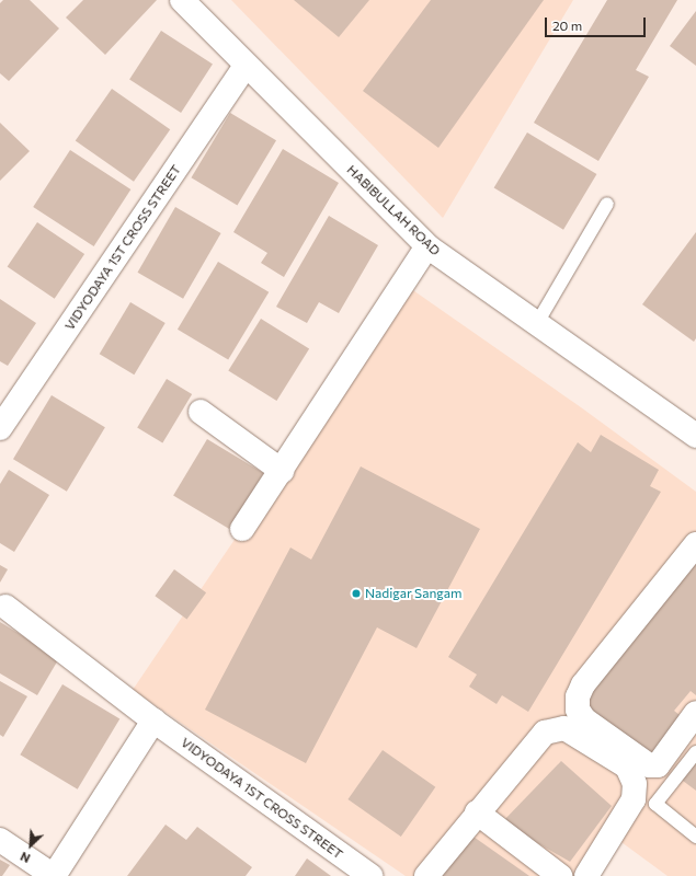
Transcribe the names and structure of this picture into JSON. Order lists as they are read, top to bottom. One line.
{"streets":{"street":["HABIBULLAH ROAD","VIDYODAYA 1ST CROSS STREET"]},"crossings":[["HABIBULLAH ROAD","VIDYODAYA 1ST CROSS STREET"]],"places":["Nadigar Sangam"],"scale_bar":"20 m","north":"bottom left"}
